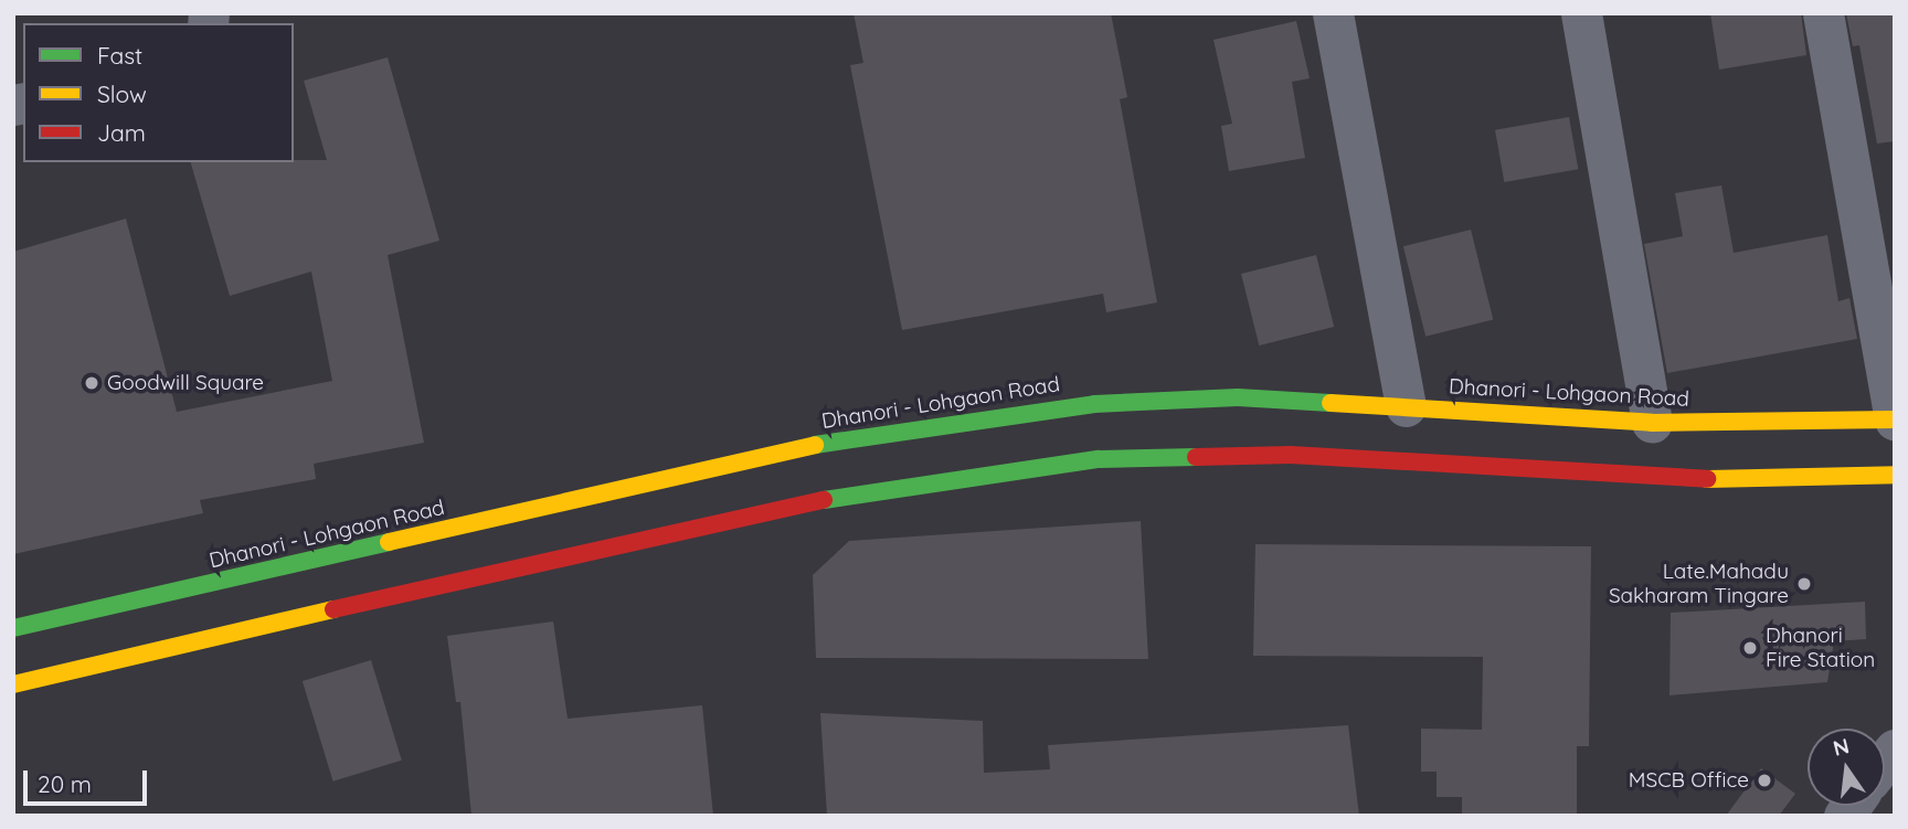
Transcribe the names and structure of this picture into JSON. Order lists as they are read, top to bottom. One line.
{"streets":{"main road":["Dhanori - Lohgaon Road"]},"places":["Goodwill Square","Late.Mahadu Sakharam Tingare","Dhanori Fire Station","MSCB Office"],"legend":["Fast","Slow","Jam"],"scale_bar":"20 m","north":"top"}
